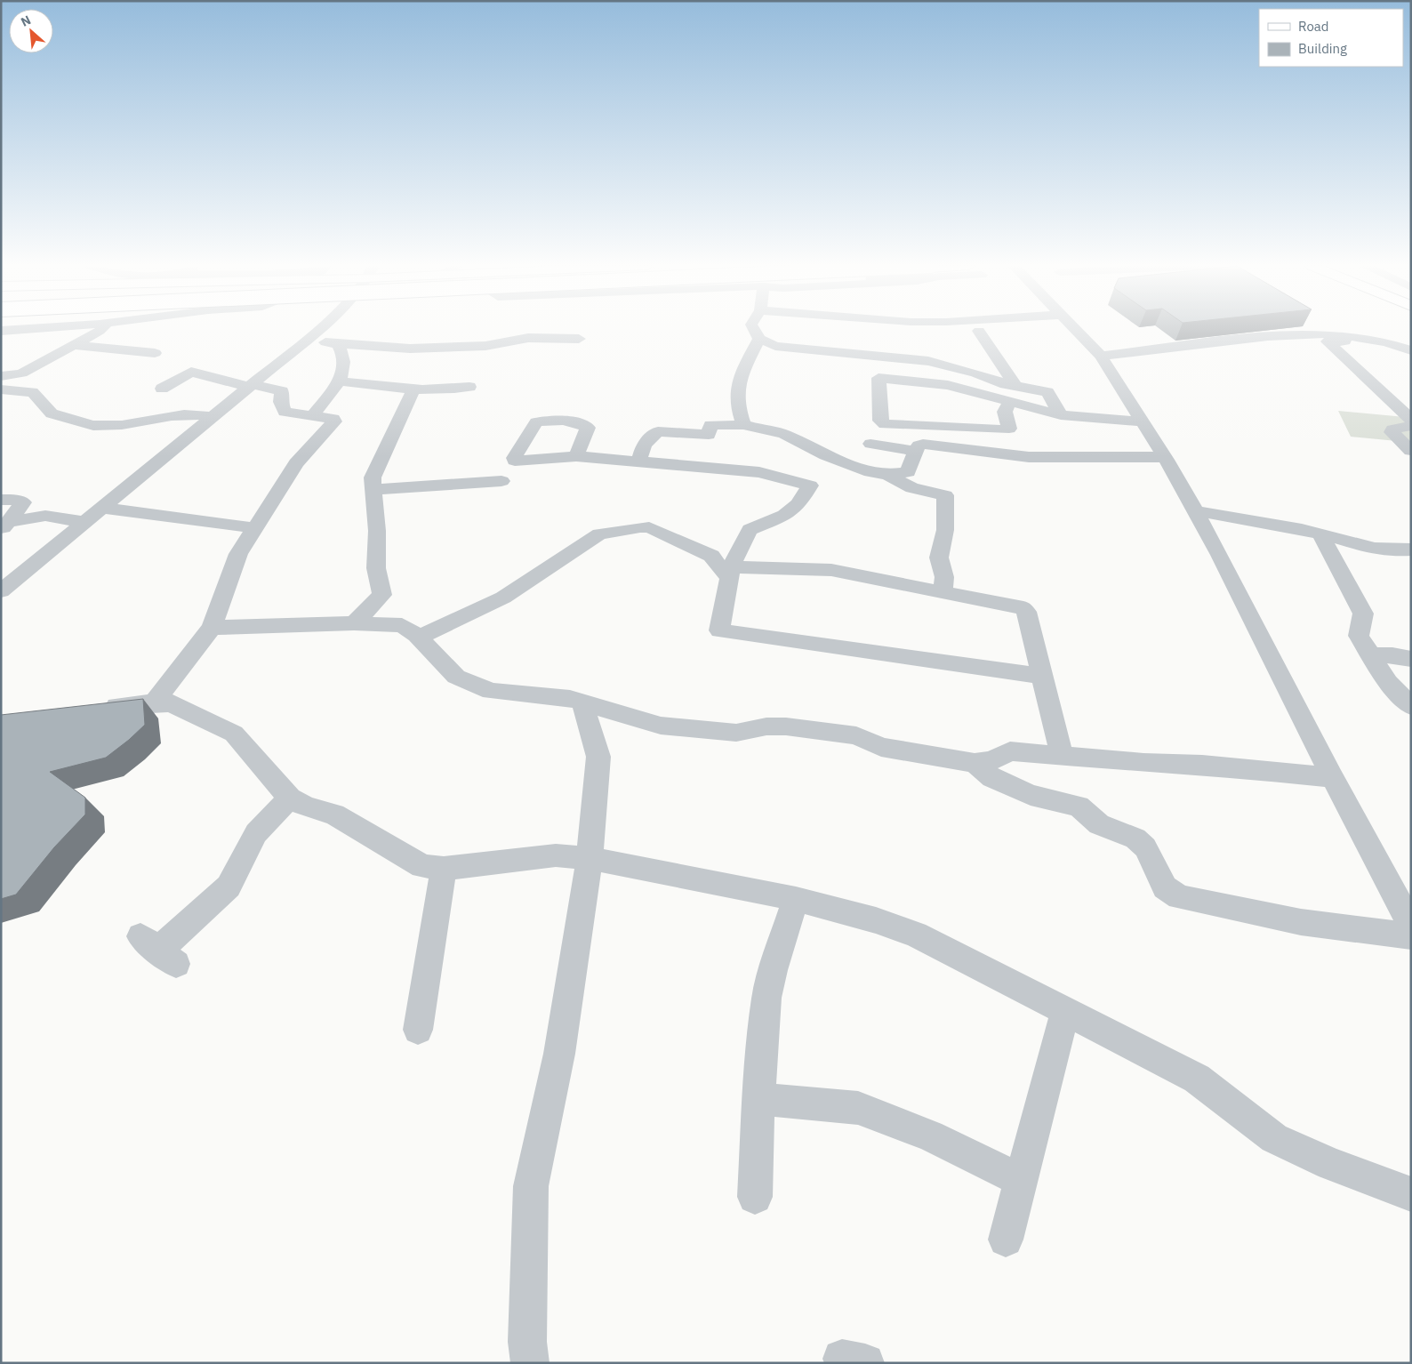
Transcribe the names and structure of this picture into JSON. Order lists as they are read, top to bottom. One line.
{"legend":["Road","Building"],"north":"top left"}
